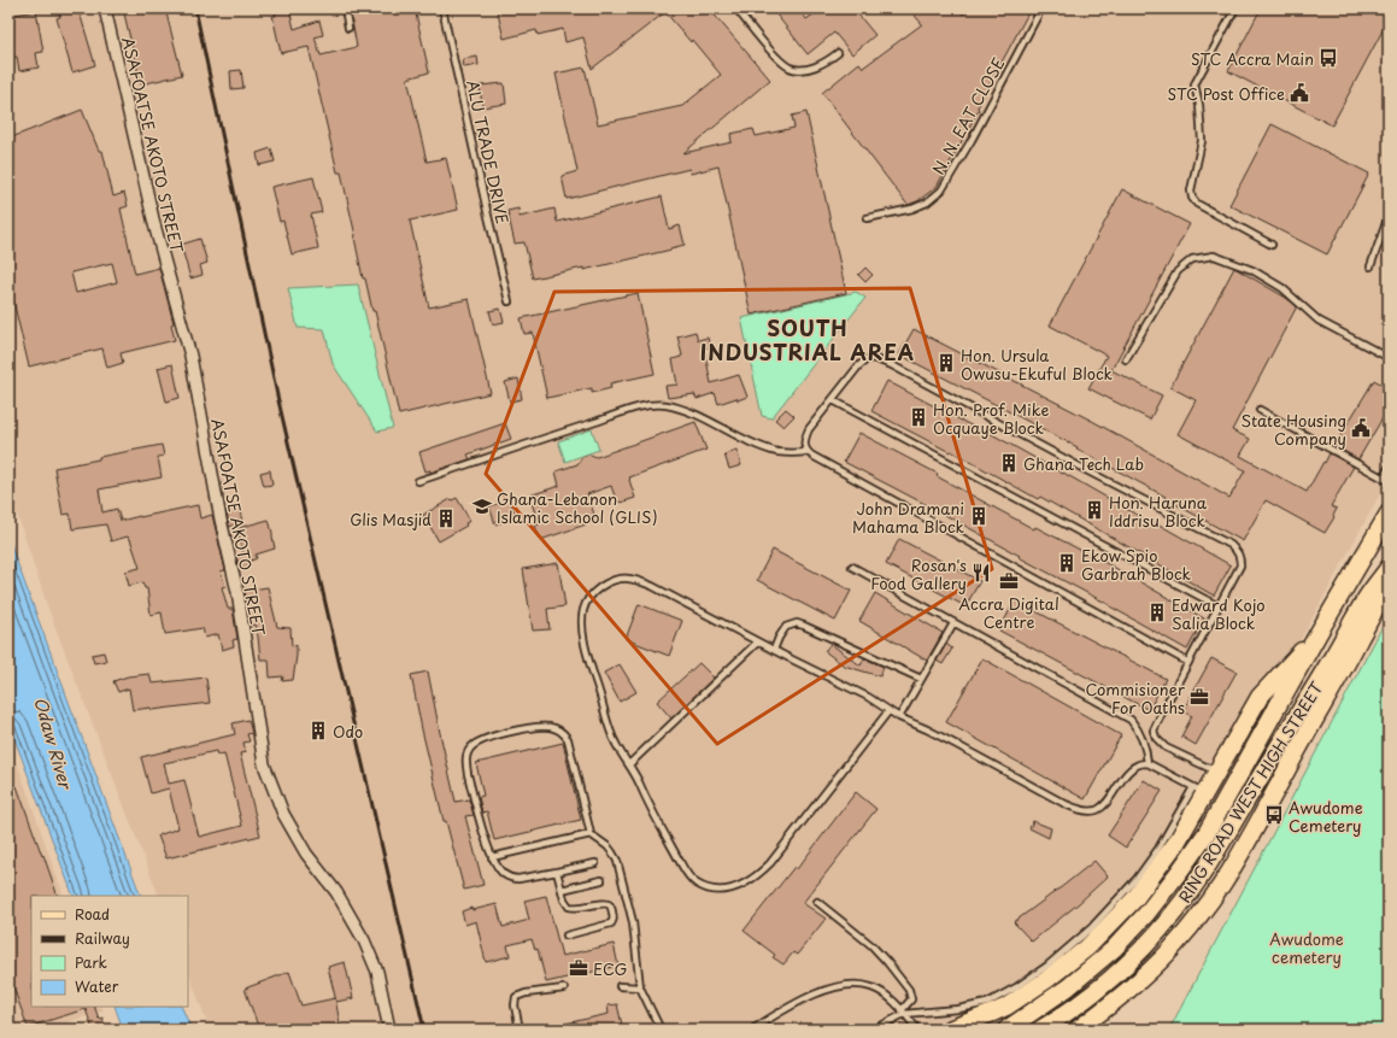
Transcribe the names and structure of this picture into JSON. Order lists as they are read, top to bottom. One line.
{"streets":{"main road":["RING ROAD WEST HIGH STREET"],"street":["ASAFOATSE AKOTO STREET"],"lane":["N. N. EAT CLOSE","ALU TRADE DRIVE"]},"districts":["SOUTH INDUSTRIAL AREA"],"water":["Odaw River"],"parks":["Awudome cemetery"],"places":{"bus stop":["STC Accra Main","Awudome Cemetery"],"public building":["STC Post Office","State Housing Company"],"building":["Hon. Ursula Owusu-Ekuful Block","Hon. Prof. Mike Ocquaye Block","Ghana Tech Lab","Hon. Haruna Iddrisu Block","John Dramani Mahama Block","Glis Masjid","Ekow Spio Garbrah Block","Edward Kojo Salia Block","Odo"],"school or university":["Ghana-Lebanon Islamic School (GLIS)"],"restaurant":["Rosan's Food Gallery"],"office":["Accra Digital Centre","Commisioner For Oaths","ECG"]},"legend":["Road","Railway","Park","Water"]}
